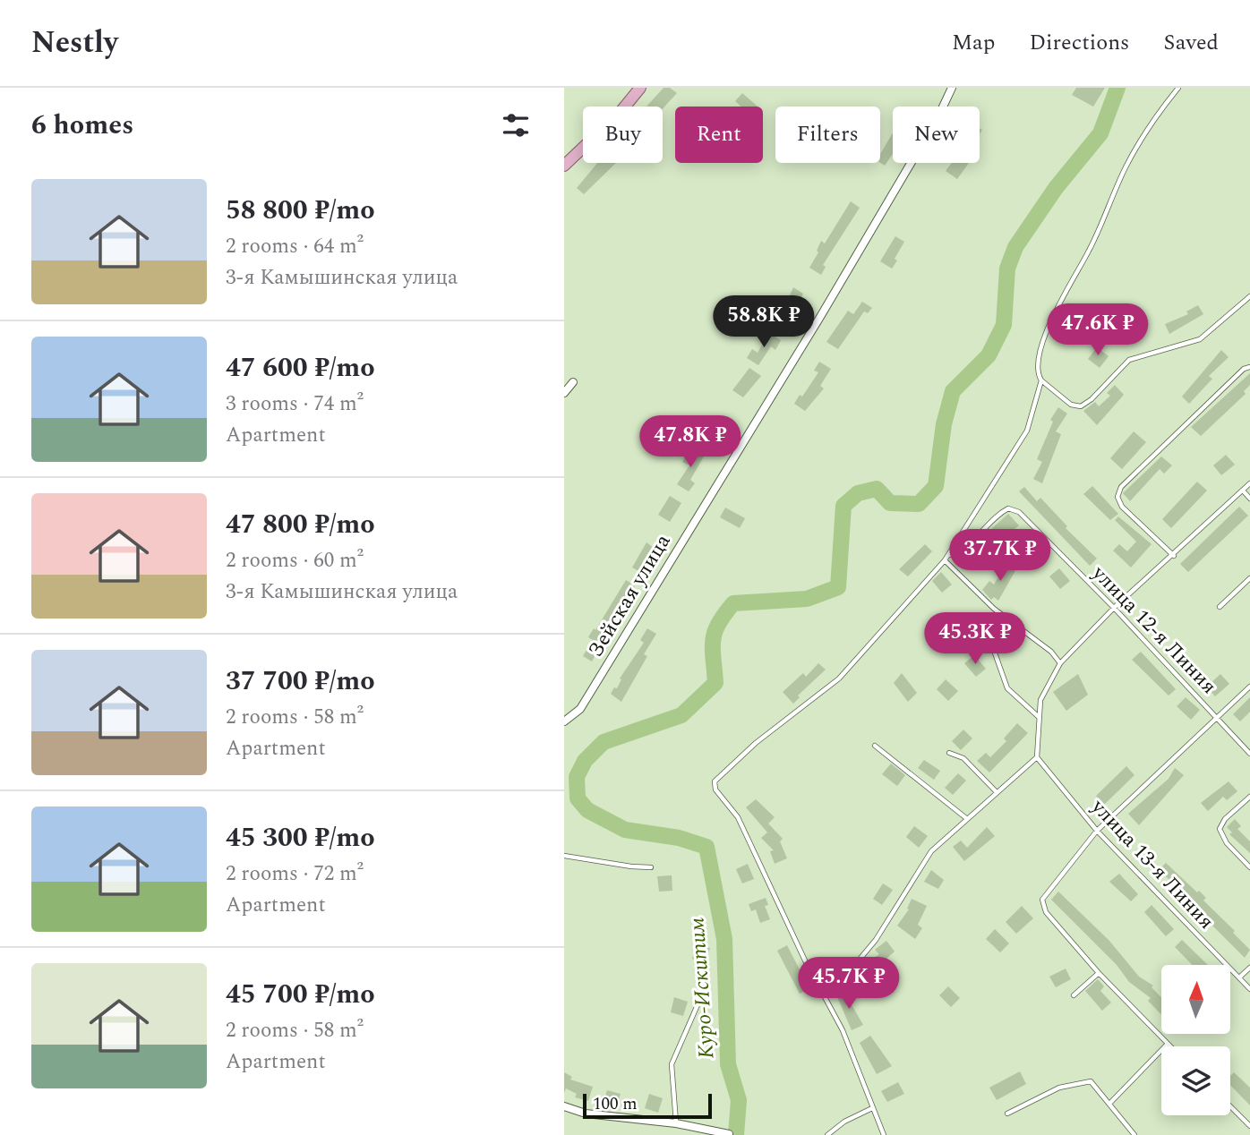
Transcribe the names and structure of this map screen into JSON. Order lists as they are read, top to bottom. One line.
{"streets":{"street":["Зейская улица"],"lane":["улица 12-я Линия","улица 13-я Линия"]},"water":["Куро-Искитим"],"scale_bar":"100 m","north":"top","page":{"header":"Nestly","nav":["Map","Directions","Saved"],"heading":"6 homes","chip":["Buy","Rent","Filters","New"],"list":[{"name":"58 800 ₽/mo","note":"2 rooms · 64 m² · 3-я Камышинская улица"},{"name":"47 600 ₽/mo","note":"3 rooms · 74 m² · Apartment"},{"name":"47 800 ₽/mo","note":"2 rooms · 60 m² · 3-я Камышинская улица"},{"name":"37 700 ₽/mo","note":"2 rooms · 58 m² · Apartment"},{"name":"45 300 ₽/mo","note":"2 rooms · 72 m² · Apartment"},{"name":"45 700 ₽/mo","note":"2 rooms · 58 m² · Apartment"}],"price":["58.8K ₽","47.6K ₽","47.8K ₽","37.7K ₽","45.3K ₽","45.7K ₽"],"scale":"100 m"}}
